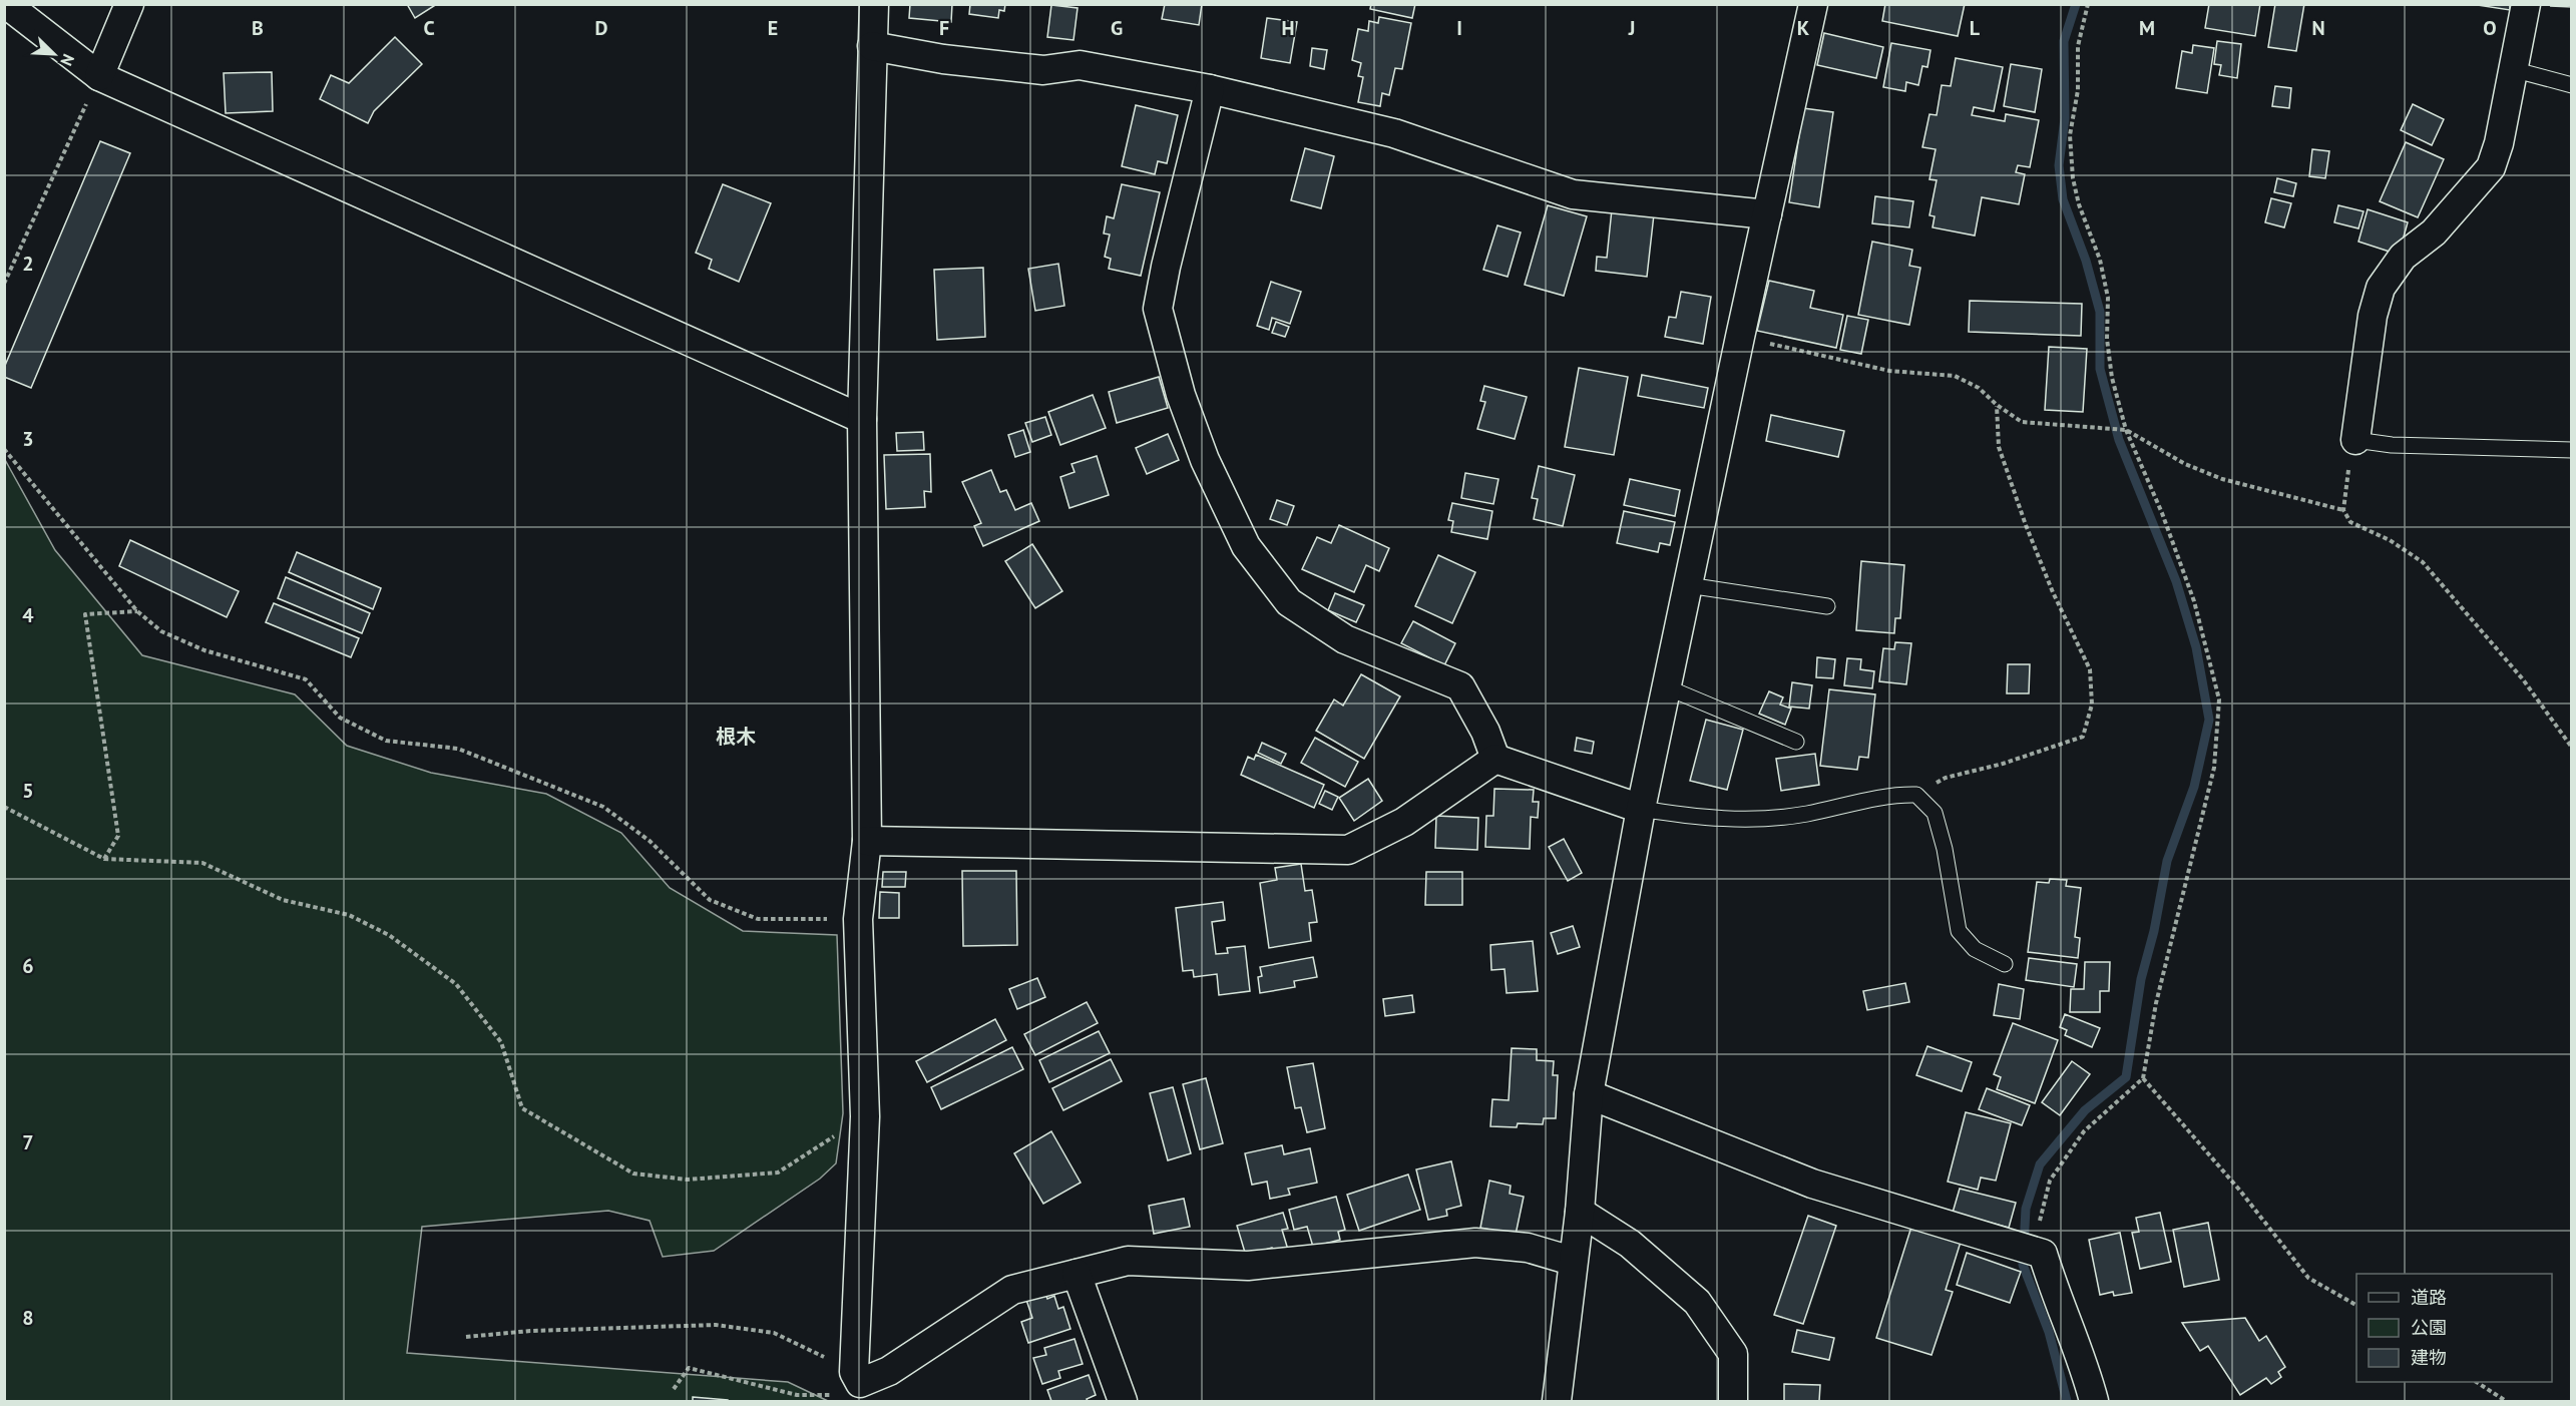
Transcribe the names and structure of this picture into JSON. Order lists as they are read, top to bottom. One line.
{"districts":["根木"],"legend":["道路","公園","建物"],"north":"bottom right","grid":{"columns":["B","C","D","E","F","G","H","I","J","K","L","M","N","O"],"rows":["2","3","4","5","6","7","8"]}}
